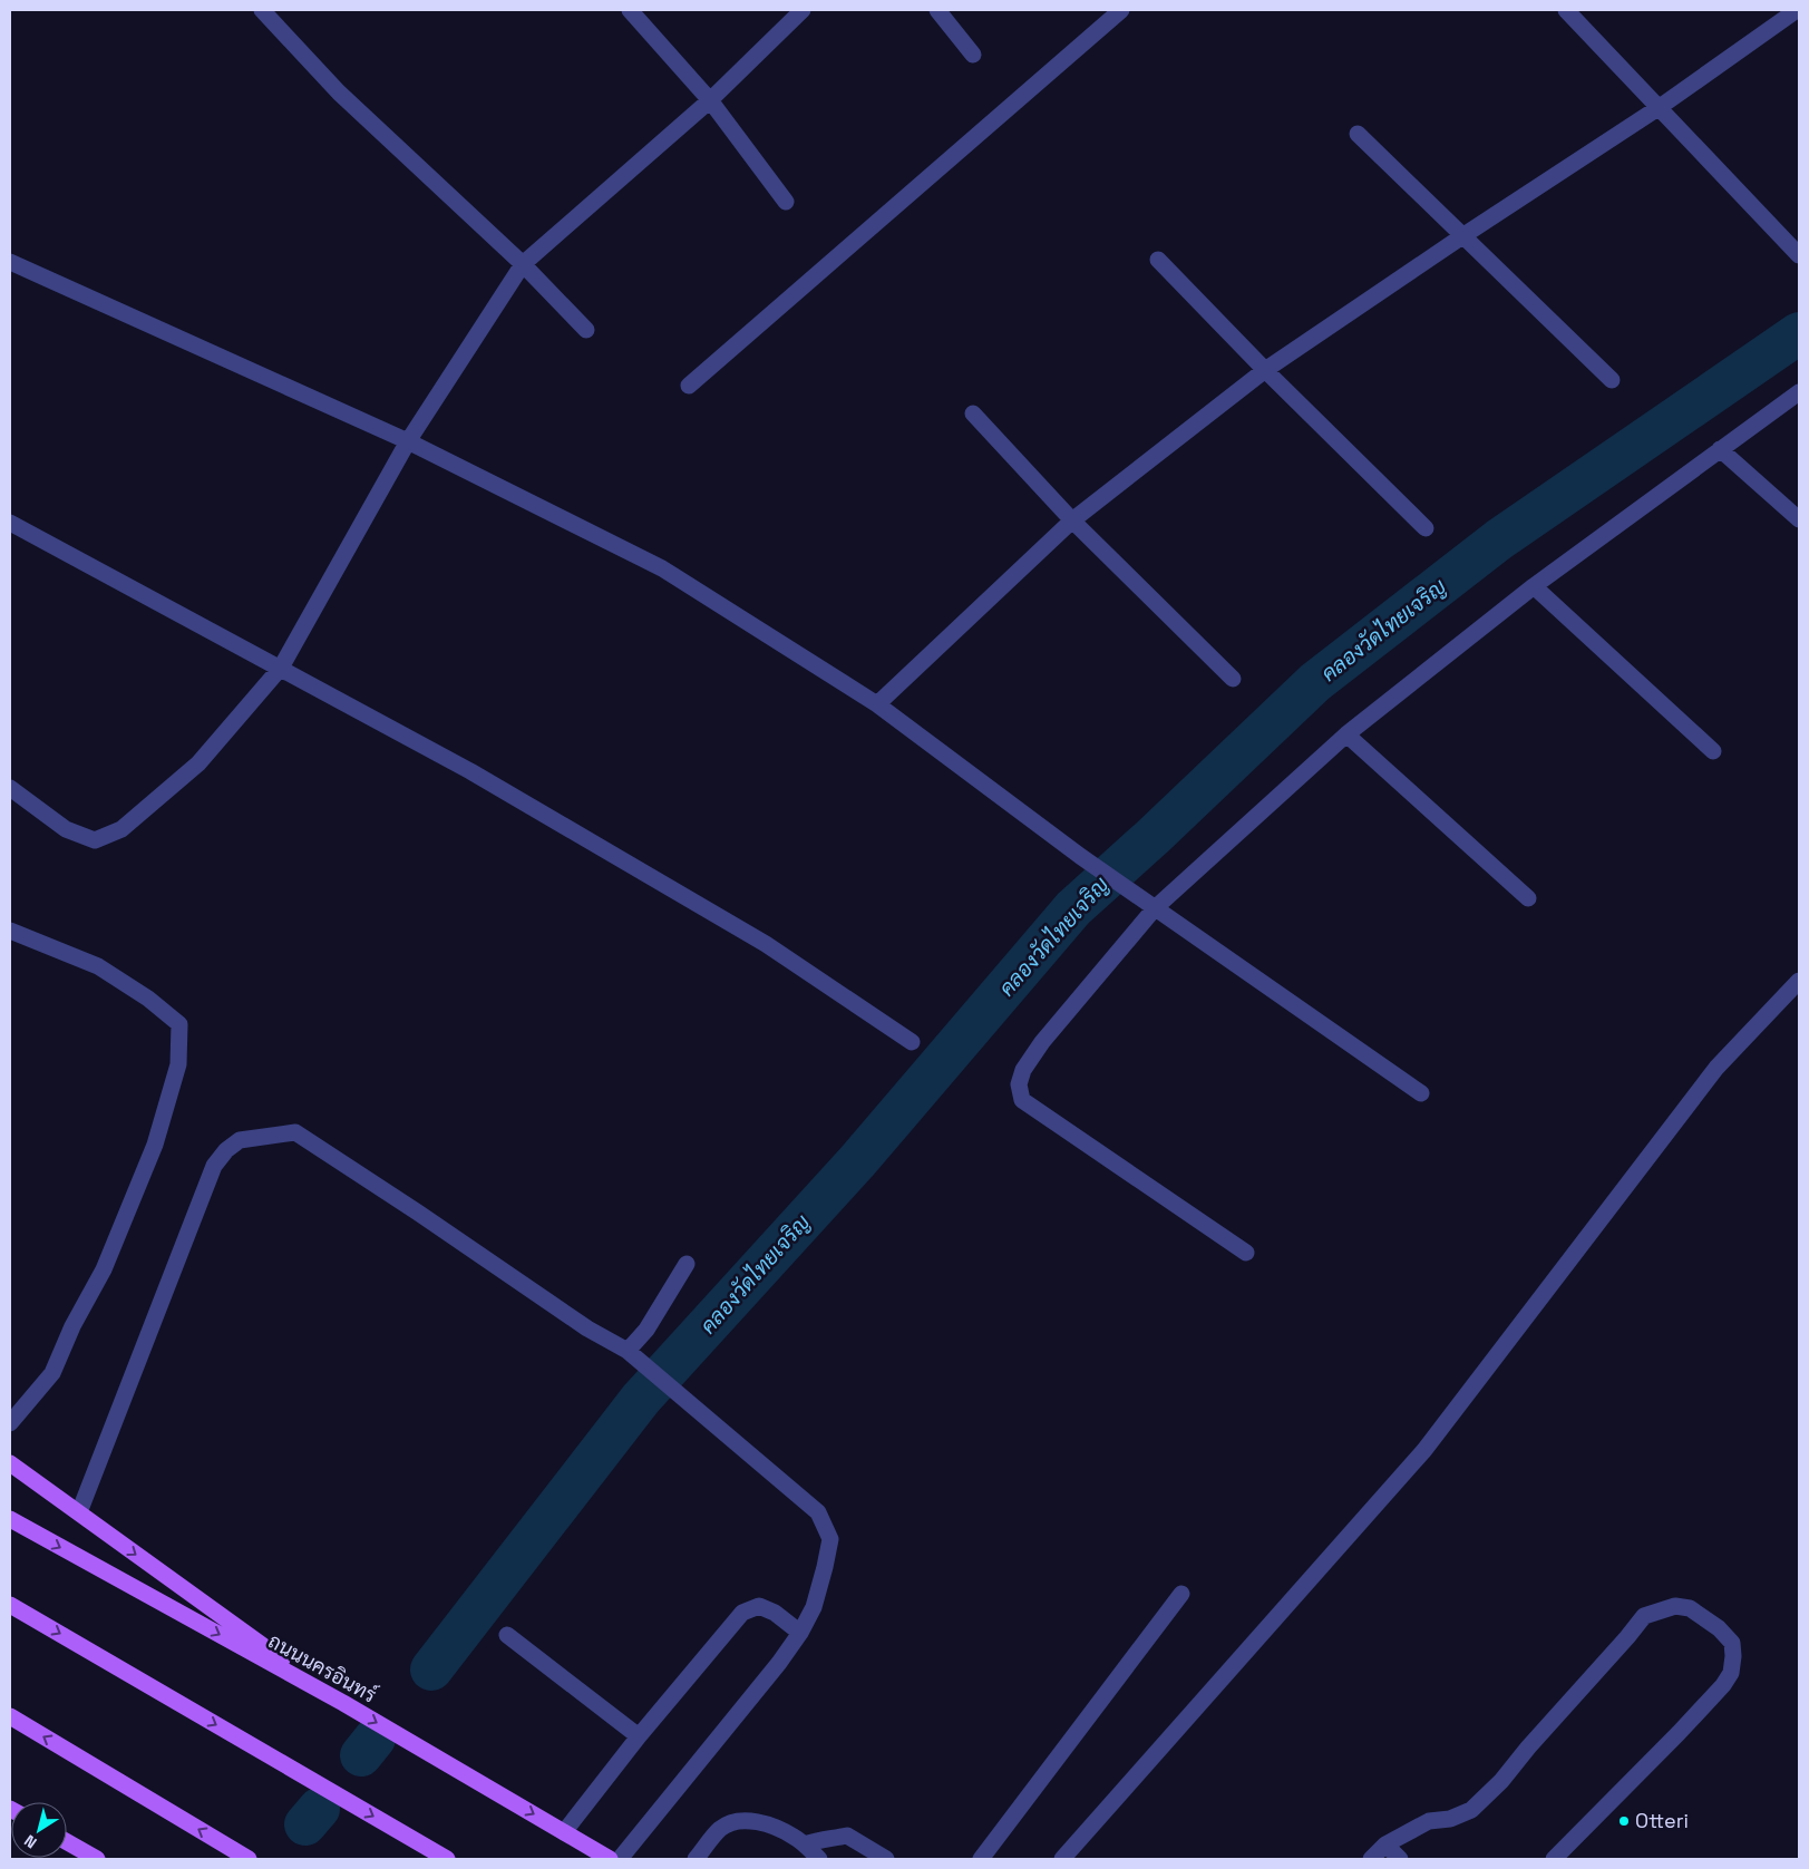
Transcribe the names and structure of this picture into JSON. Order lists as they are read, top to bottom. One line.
{"streets":{"main road":["ถนนนครอินทร์"]},"water":["คลองวัดไทยเจริญ"],"places":["Otteri"],"north":"bottom left"}
